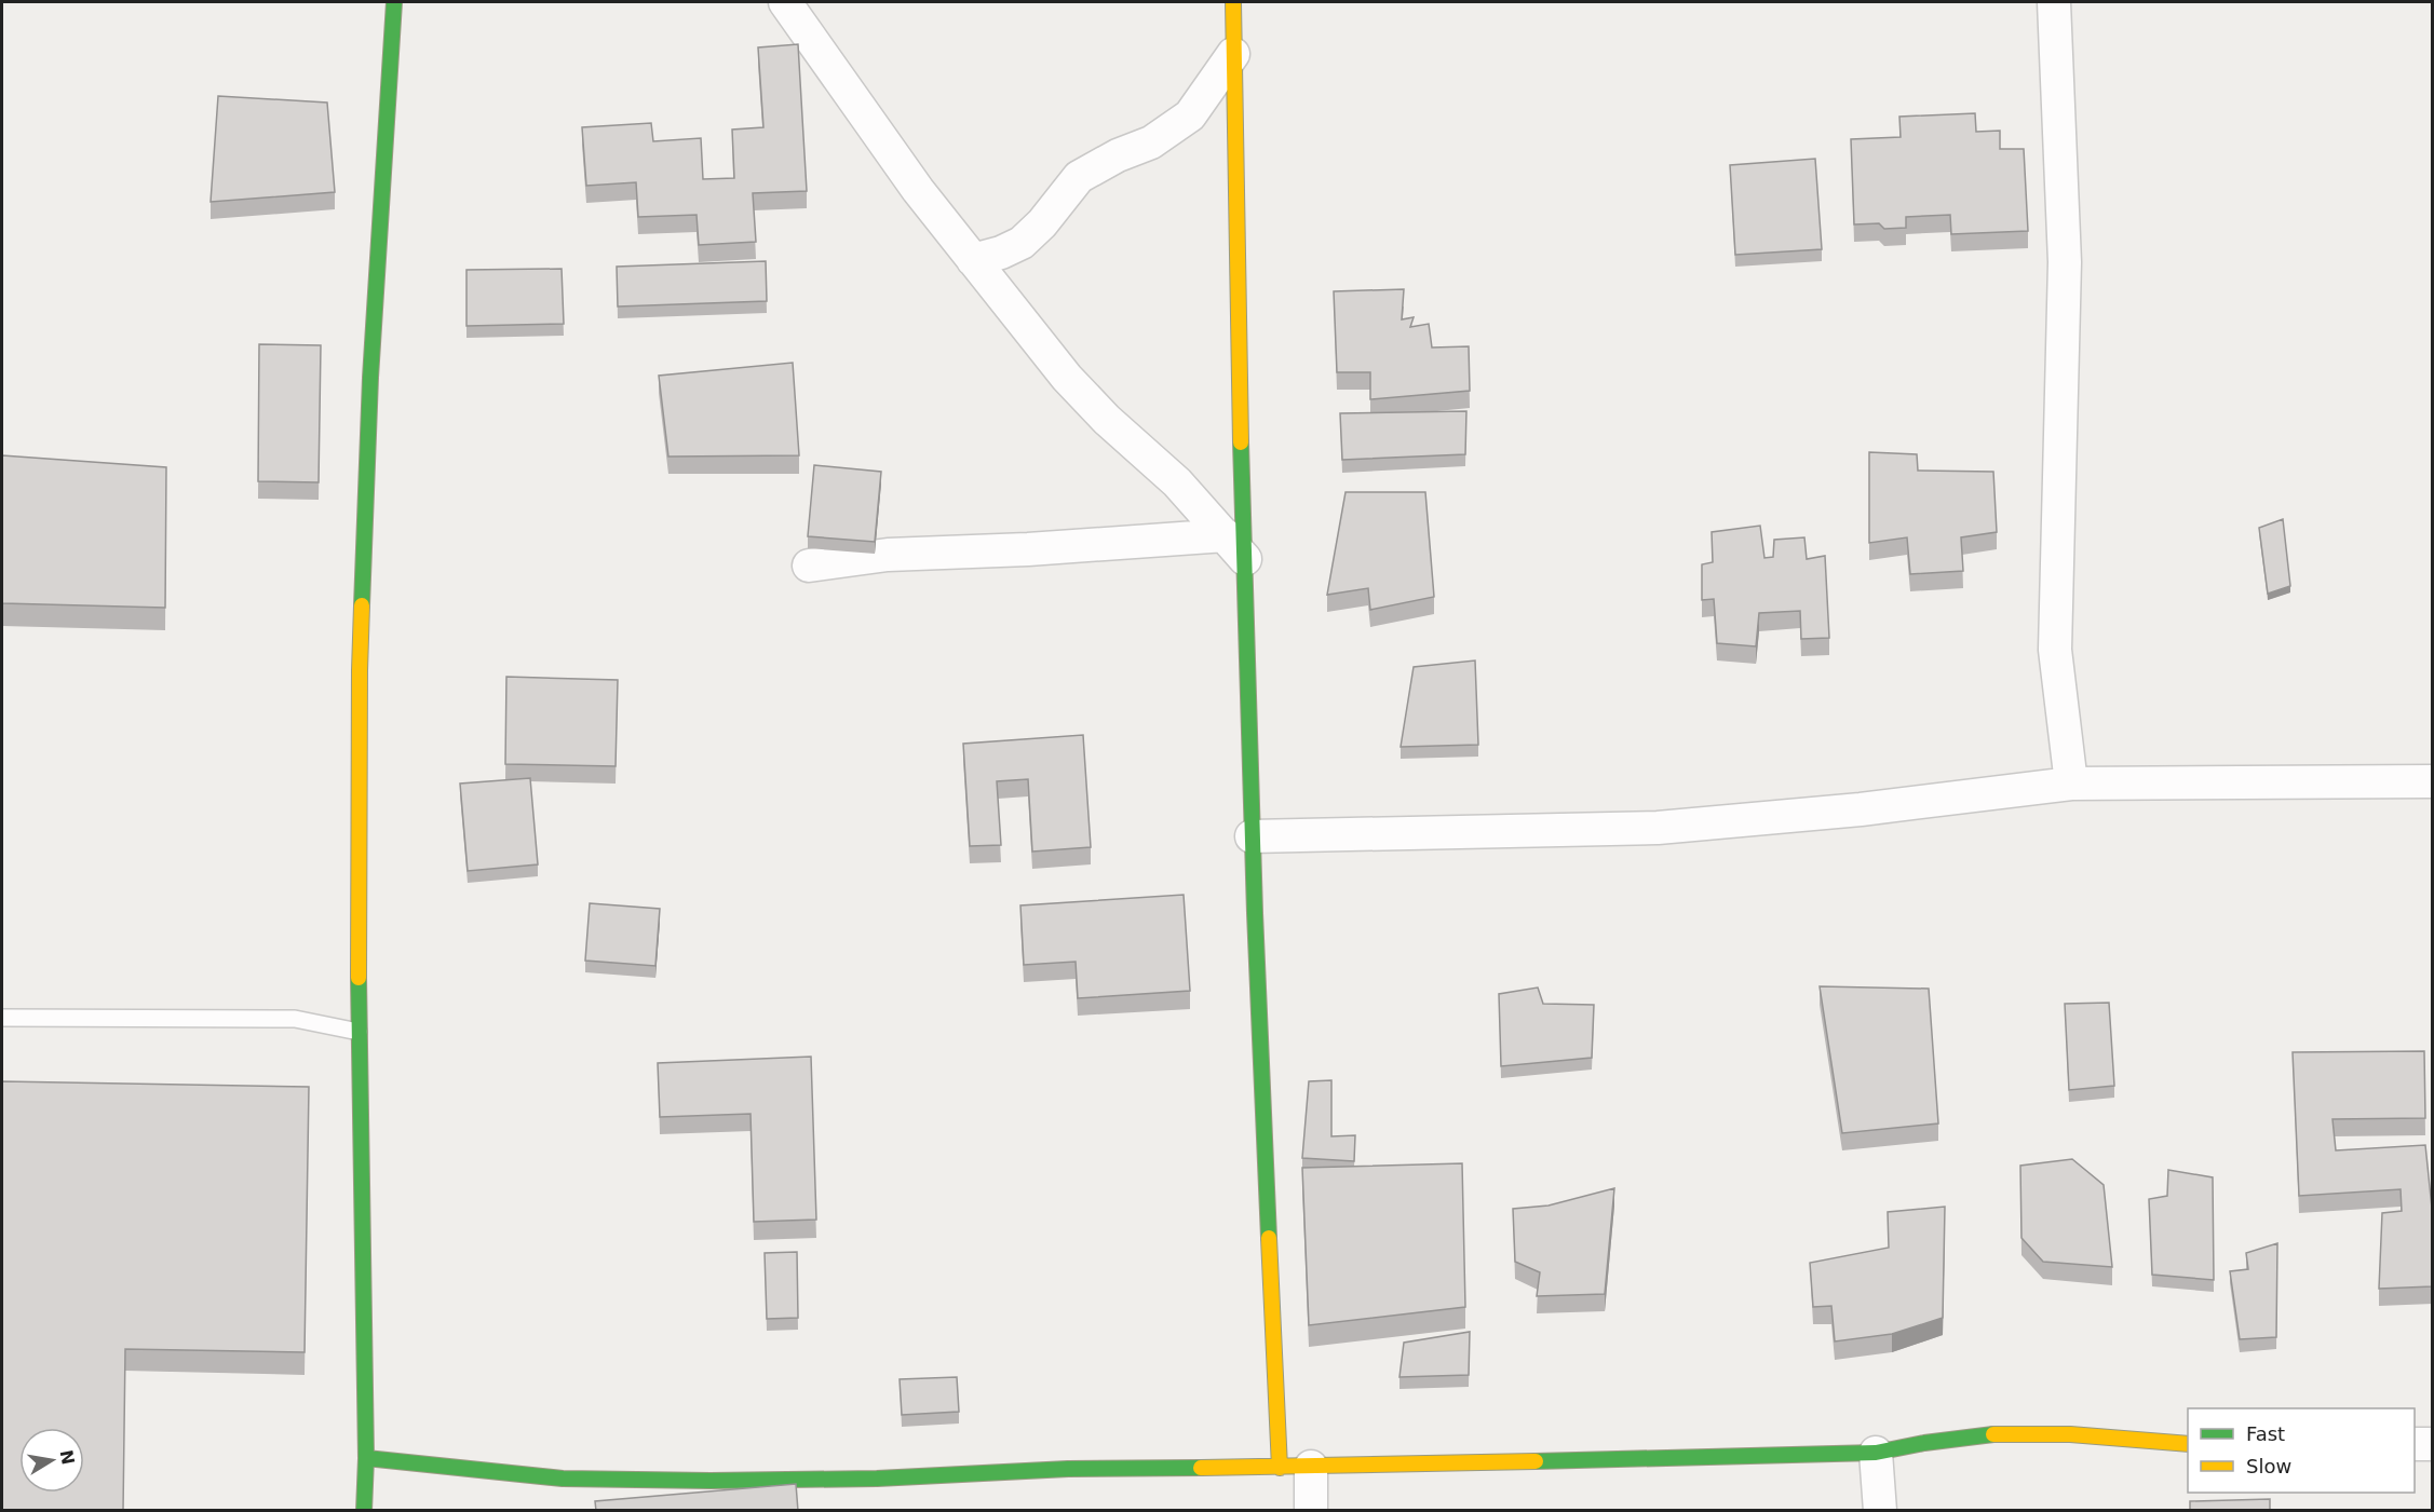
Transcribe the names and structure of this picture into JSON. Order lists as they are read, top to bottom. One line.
{"legend":["Fast","Slow"],"north":"right"}
